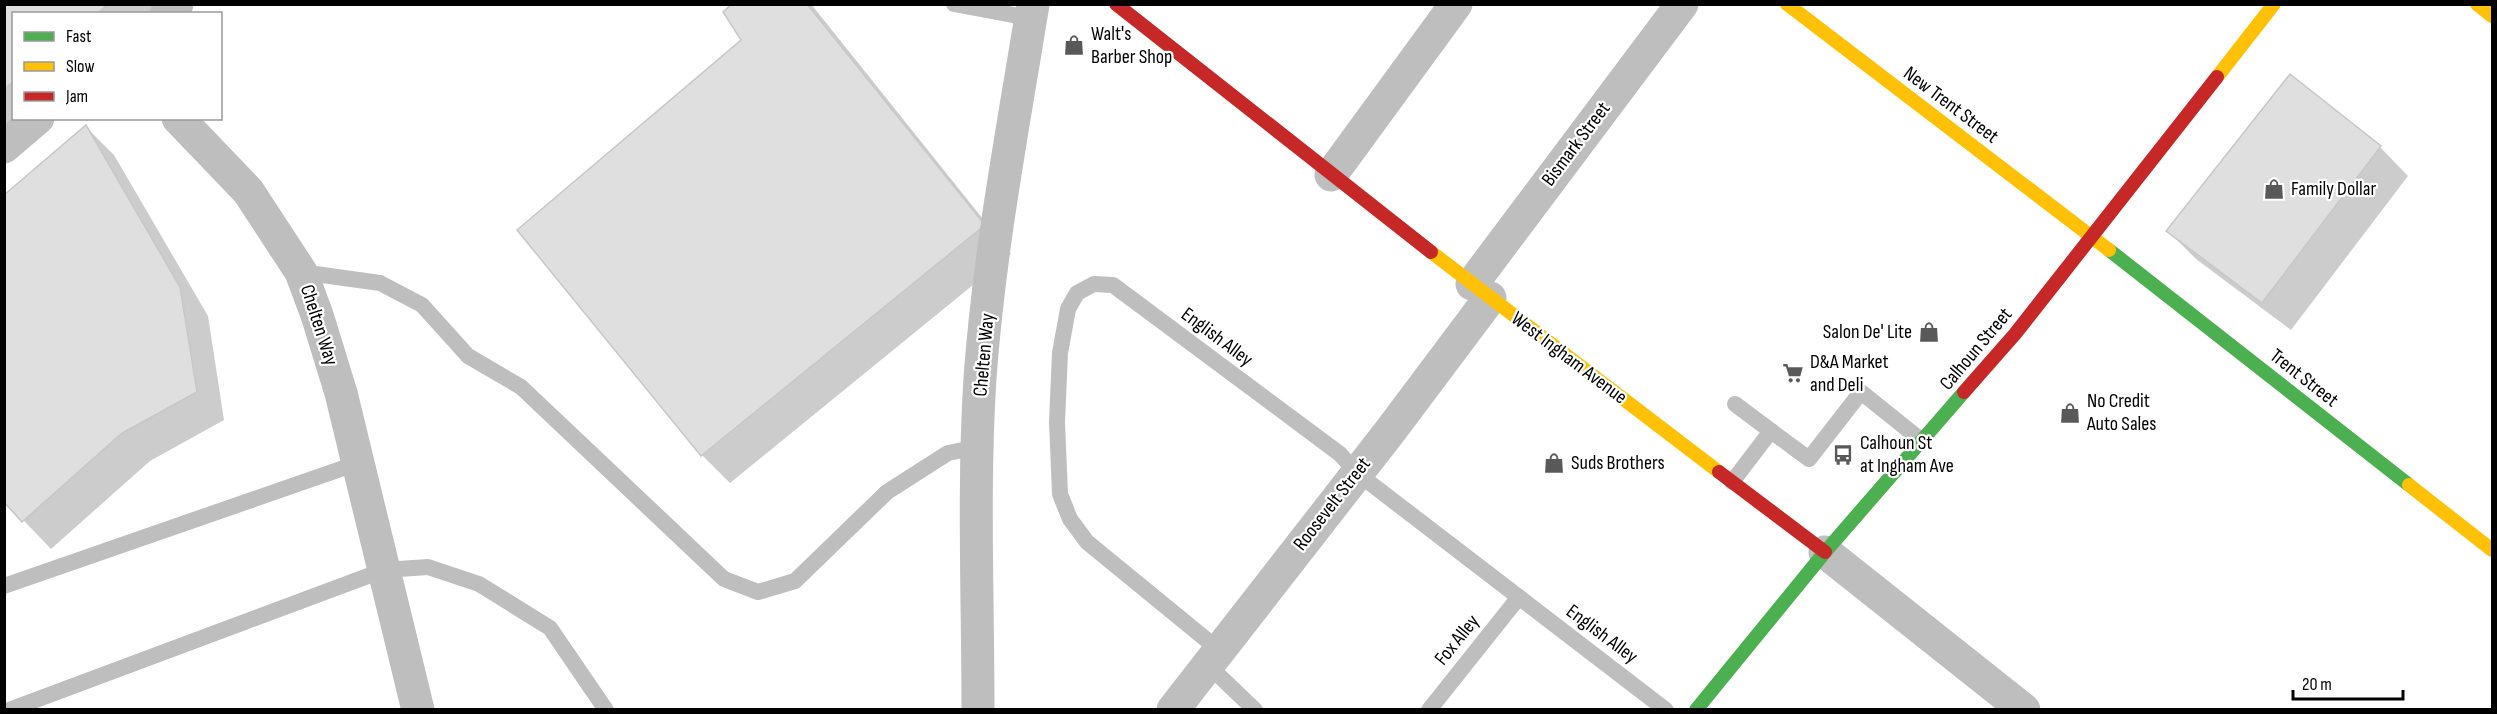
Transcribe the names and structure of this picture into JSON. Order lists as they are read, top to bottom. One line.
{"streets":{"street":["New Trent Street","Bismark Street","Chelten Way","Calhoun Street","West Ingham Avenue","Trent Street","Roosevelt Street"],"lane":["English Alley","Fox Alley"]},"crossings":[["New Trent Street","Calhoun Street"],["New Trent Street","Trent Street"],["Bismark Street","West Ingham Avenue"],["Bismark Street","Roosevelt Street"],["English Alley","Roosevelt Street"],["English Alley","Fox Alley"],["Calhoun Street","West Ingham Avenue"],["Calhoun Street","Trent Street"],["West Ingham Avenue","Roosevelt Street"]],"places":{"shop":["Walt's Barber Shop","Family Dollar","Salon De' Lite","No Credit Auto Sales","Suds Brothers"],"supermarket":["D&A Market and Deli"],"bus stop":["Calhoun St at Ingham Ave"]},"legend":["Fast","Slow","Jam"],"scale_bar":"20 m"}
